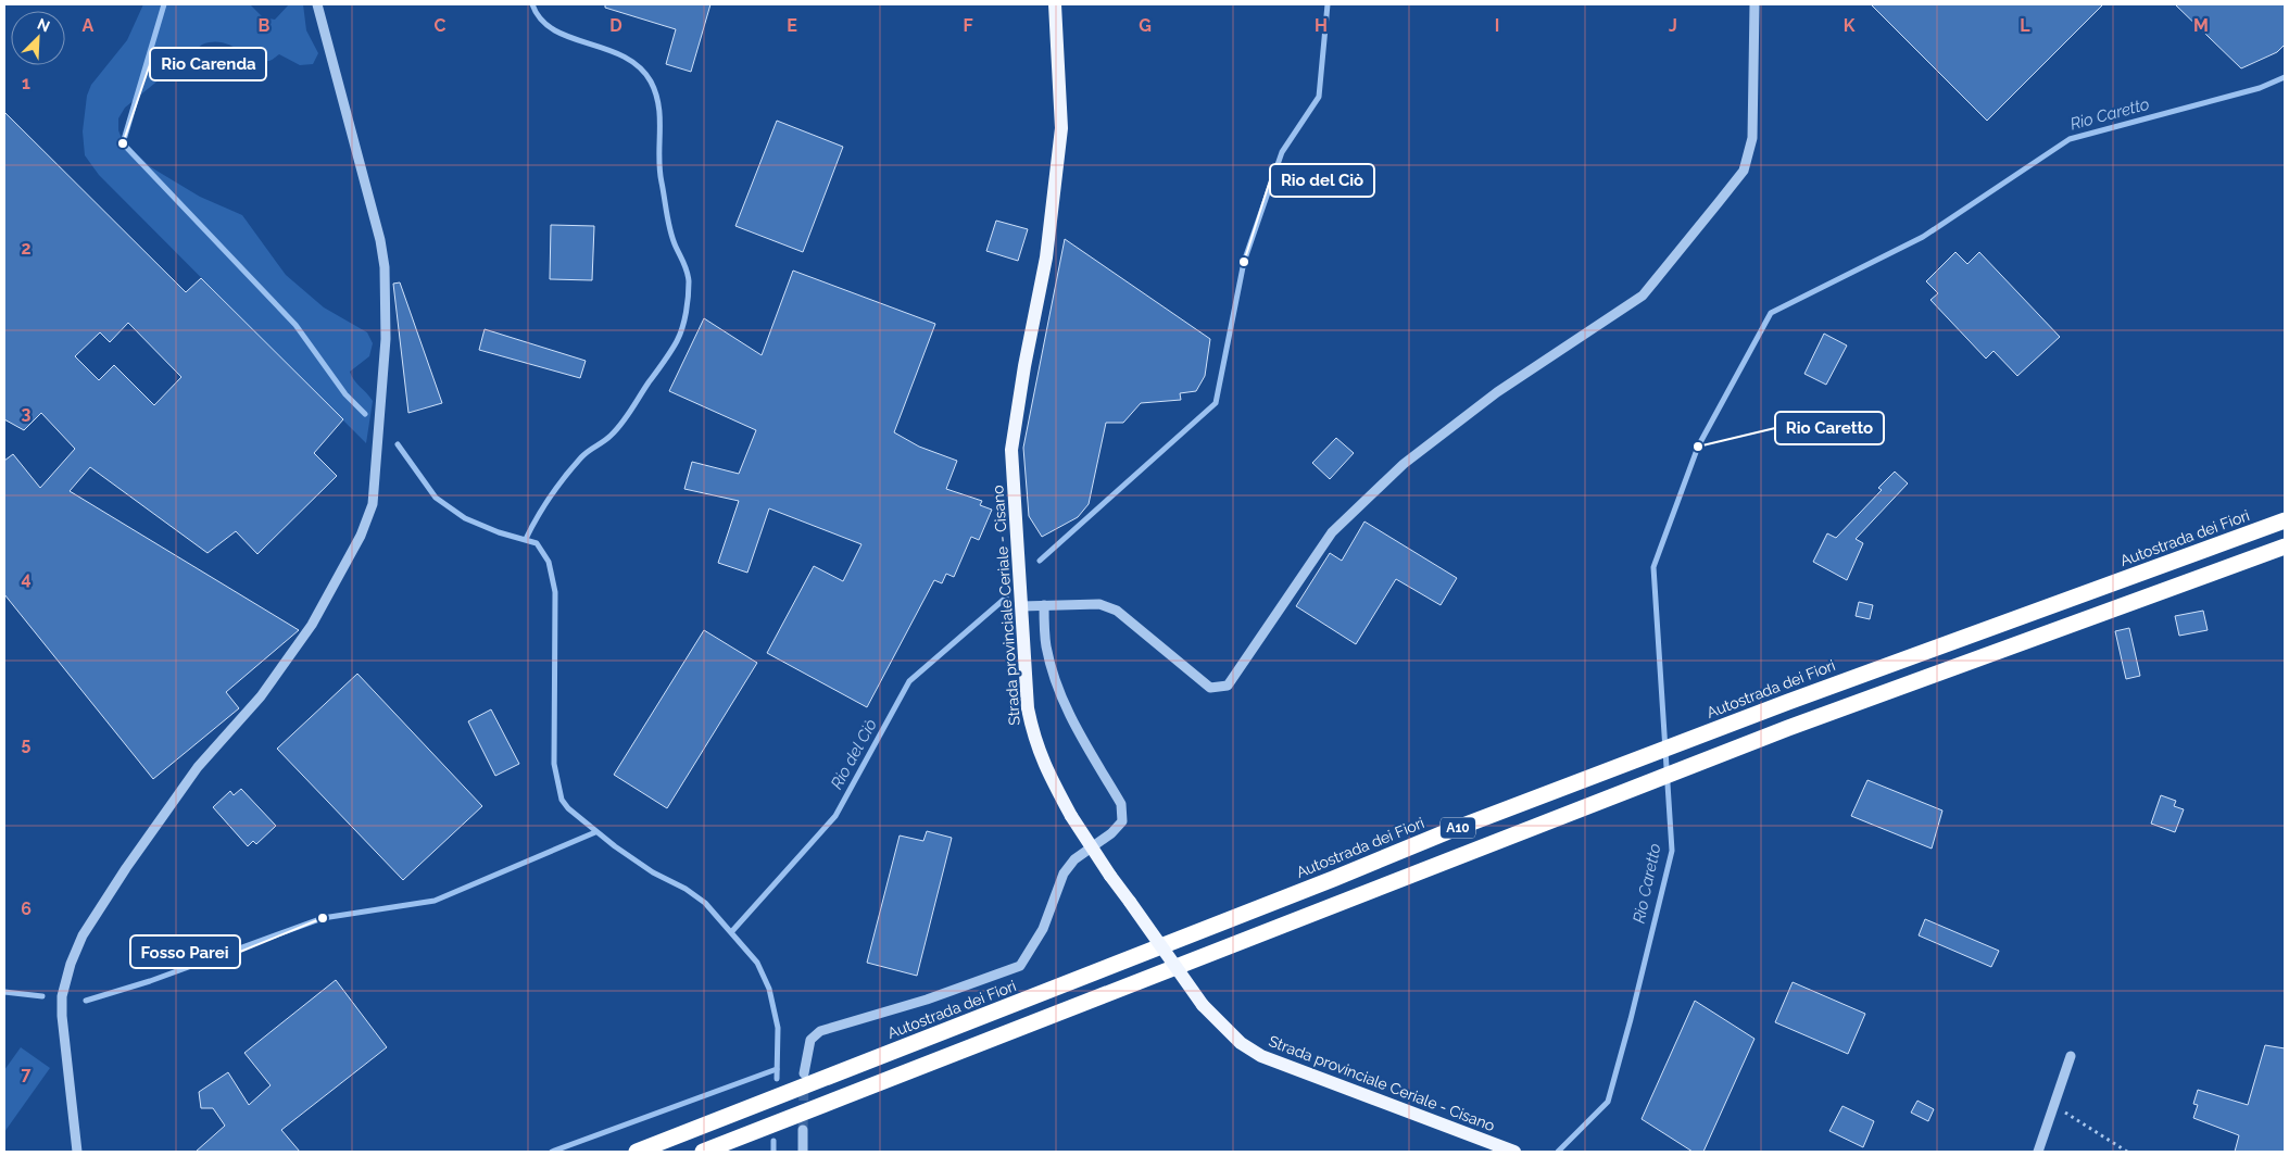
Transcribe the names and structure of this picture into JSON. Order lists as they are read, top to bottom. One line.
{"streets":{"highway":["Autostrada dei Fiori","A10"],"main road":["Strada provinciale Ceriale - Cisano"]},"water":["Rio Caretto","Rio del Ciò"],"places":["Rio Carenda","Rio del Ciò","Rio Caretto","Fosso Parei"],"north":"top right","grid":{"columns":["A","B","C","D","E","F","G","H","I","J","K","L","M"],"rows":["1","2","3","4","5","6","7"]}}
